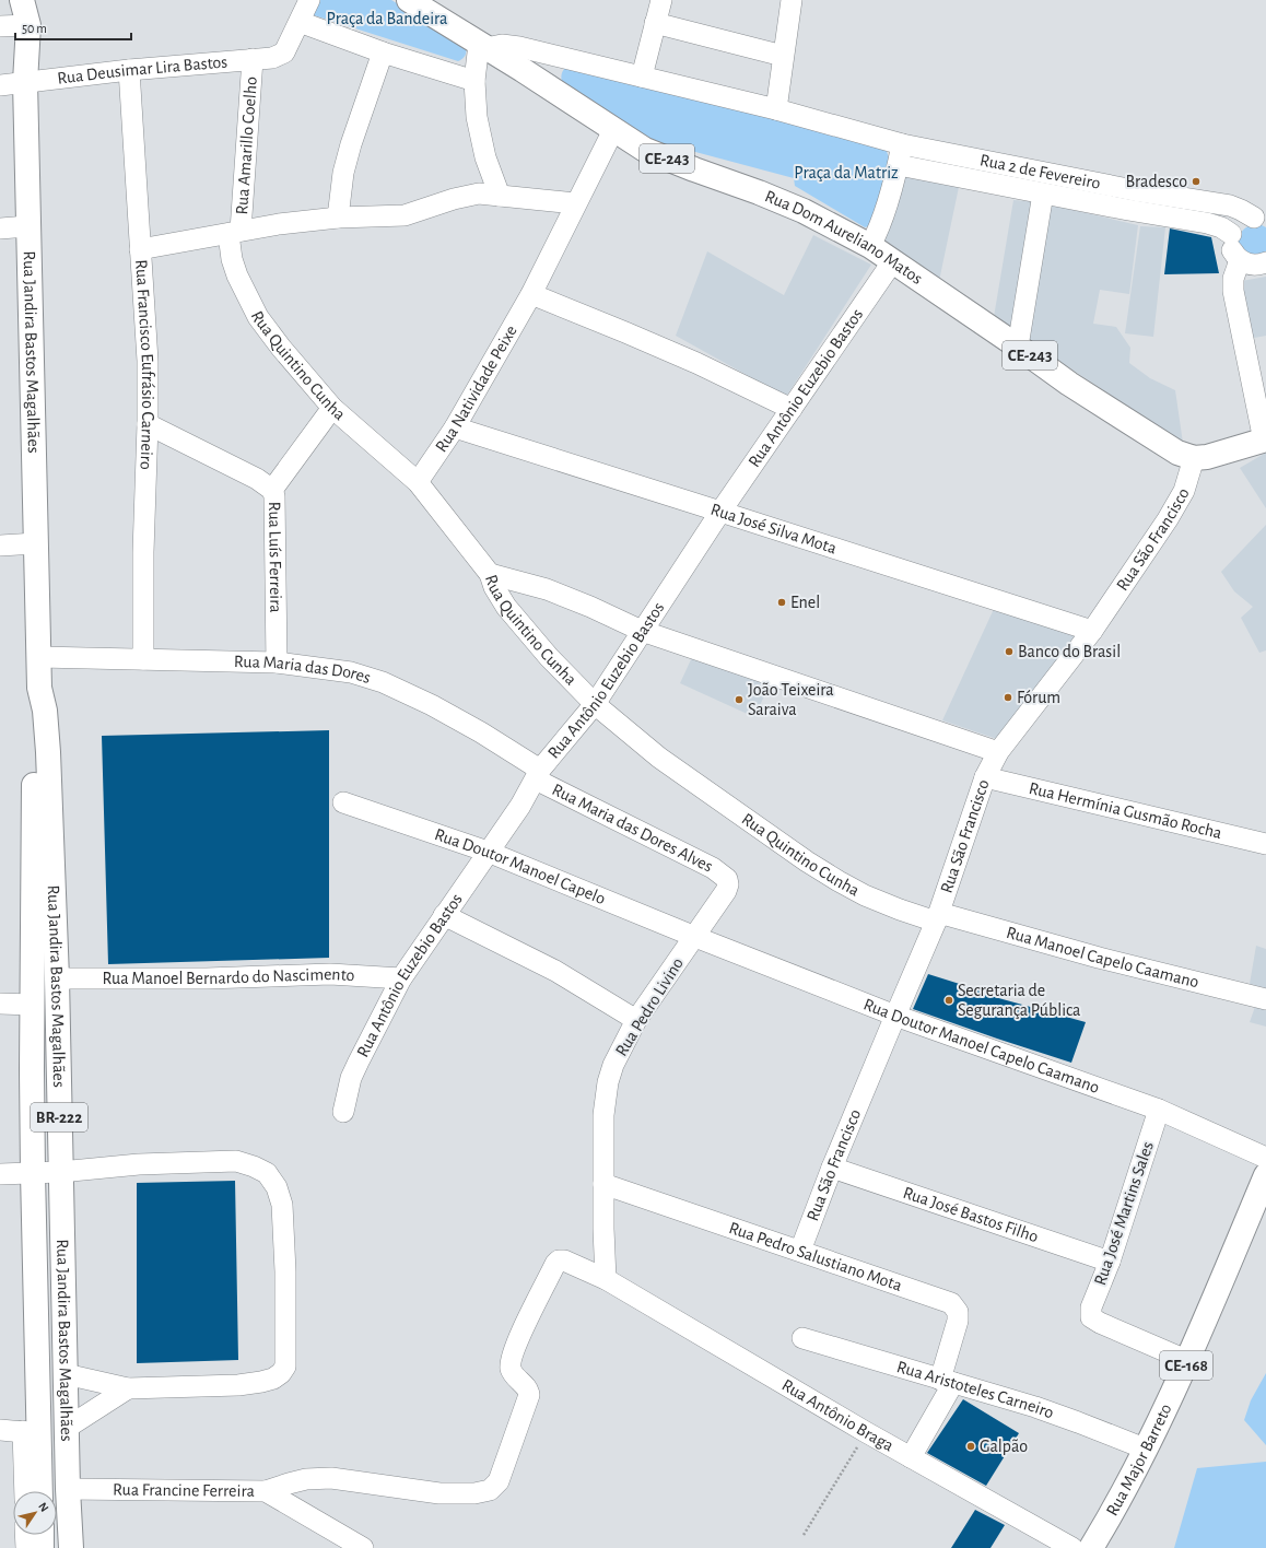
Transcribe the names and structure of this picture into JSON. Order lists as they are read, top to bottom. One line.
{"streets":{"main road":["CE-243","Rua Dom Aureliano Matos","Rua Jandira Bastos Magalhães","BR-222","CE-168","Rua Major Barreto"],"street":["Rua Deusimar Lira Bastos","Rua Amarillo Coelho","Rua 2 de Fevereiro","Rua Quintino Cunha","Rua Francisco Eufrásio Carneiro","Rua Natividade Peixe","Rua Antônio Euzebio Bastos","Rua José Silva Mota","Rua São Francisco","Rua Luís Ferreira","Rua Maria das Dores","Rua Hermínia Gusmão Rocha","Rua Maria das Dores Alves","Rua Doutor Manoel Capelo","Rua Manoel Capelo Caamano","Rua Manoel Bernardo do Nascimento","Rua Pedro Livino","Rua Doutor Manoel Capelo Caamano","Rua José Martins Sales","Rua José Bastos Filho","Rua Pedro Salustiano Mota","Rua Aristoteles Carneiro","Rua Antônio Braga","Rua Francine Ferreira"]},"crossings":[["Rua Deusimar Lira Bastos","Rua Amarillo Coelho"],["Rua Deusimar Lira Bastos","Rua Jandira Bastos Magalhães"],["Rua Deusimar Lira Bastos","Rua Francisco Eufrásio Carneiro"],["Rua Amarillo Coelho","Rua Quintino Cunha"],["CE-243","Rua 2 de Fevereiro"],["CE-243","Rua Dom Aureliano Matos"],["Rua 2 de Fevereiro","Rua Dom Aureliano Matos"],["Rua Dom Aureliano Matos","Rua Natividade Peixe"],["Rua Dom Aureliano Matos","Rua Antônio Euzebio Bastos"],["Rua Dom Aureliano Matos","Rua São Francisco"],["Rua Jandira Bastos Magalhães","Rua Maria das Dores"],["Rua Jandira Bastos Magalhães","Rua Manoel Bernardo do Nascimento"],["Rua Jandira Bastos Magalhães","Rua Francine Ferreira"],["Rua Quintino Cunha","Rua Natividade Peixe"],["Rua Quintino Cunha","Rua Antônio Euzebio Bastos"],["Rua Quintino Cunha","Rua São Francisco"],["Rua Quintino Cunha","Rua Manoel Capelo Caamano"],["Rua Francisco Eufrásio Carneiro","Rua Luís Ferreira"],["Rua Francisco Eufrásio Carneiro","Rua Maria das Dores"],["Rua Natividade Peixe","Rua José Silva Mota"],["Rua Antônio Euzebio Bastos","Rua José Silva Mota"],["Rua Antônio Euzebio Bastos","Rua Maria das Dores"],["Rua Antônio Euzebio Bastos","Rua Maria das Dores Alves"],["Rua Antônio Euzebio Bastos","Rua Doutor Manoel Capelo"],["Rua Antônio Euzebio Bastos","Rua Manoel Bernardo do Nascimento"],["Rua José Silva Mota","Rua São Francisco"],["Rua São Francisco","Rua Hermínia Gusmão Rocha"],["Rua São Francisco","Rua Manoel Capelo Caamano"],["Rua São Francisco","Rua Doutor Manoel Capelo Caamano"],["Rua São Francisco","Rua José Bastos Filho"],["Rua São Francisco","Rua Pedro Salustiano Mota"],["Rua Luís Ferreira","Rua Maria das Dores"],["Rua Maria das Dores","Rua Maria das Dores Alves"],["Rua Maria das Dores Alves","Rua Pedro Livino"],["Rua Doutor Manoel Capelo","Rua Pedro Livino"],["Rua Doutor Manoel Capelo","Rua Doutor Manoel Capelo Caamano"],["Rua Pedro Livino","Rua Doutor Manoel Capelo Caamano"],["Rua Pedro Livino","Rua Pedro Salustiano Mota"],["Rua Pedro Livino","Rua Antônio Braga"],["Rua Doutor Manoel Capelo Caamano","Rua José Martins Sales"],["Rua José Martins Sales","Rua José Bastos Filho"],["Rua José Martins Sales","Rua Major Barreto"],["Rua Pedro Salustiano Mota","Rua Aristoteles Carneiro"],["Rua Aristoteles Carneiro","Rua Major Barreto"],["Rua Antônio Braga","Rua Francine Ferreira"]],"parks":["Praça da Bandeira","Praça da Matriz"],"places":["Bradesco","Enel","Banco do Brasil","Fórum","João Teixeira Saraiva","Secretaria de Segurança Pública","Galpão"],"scale_bar":"50 m","north":"top right"}
